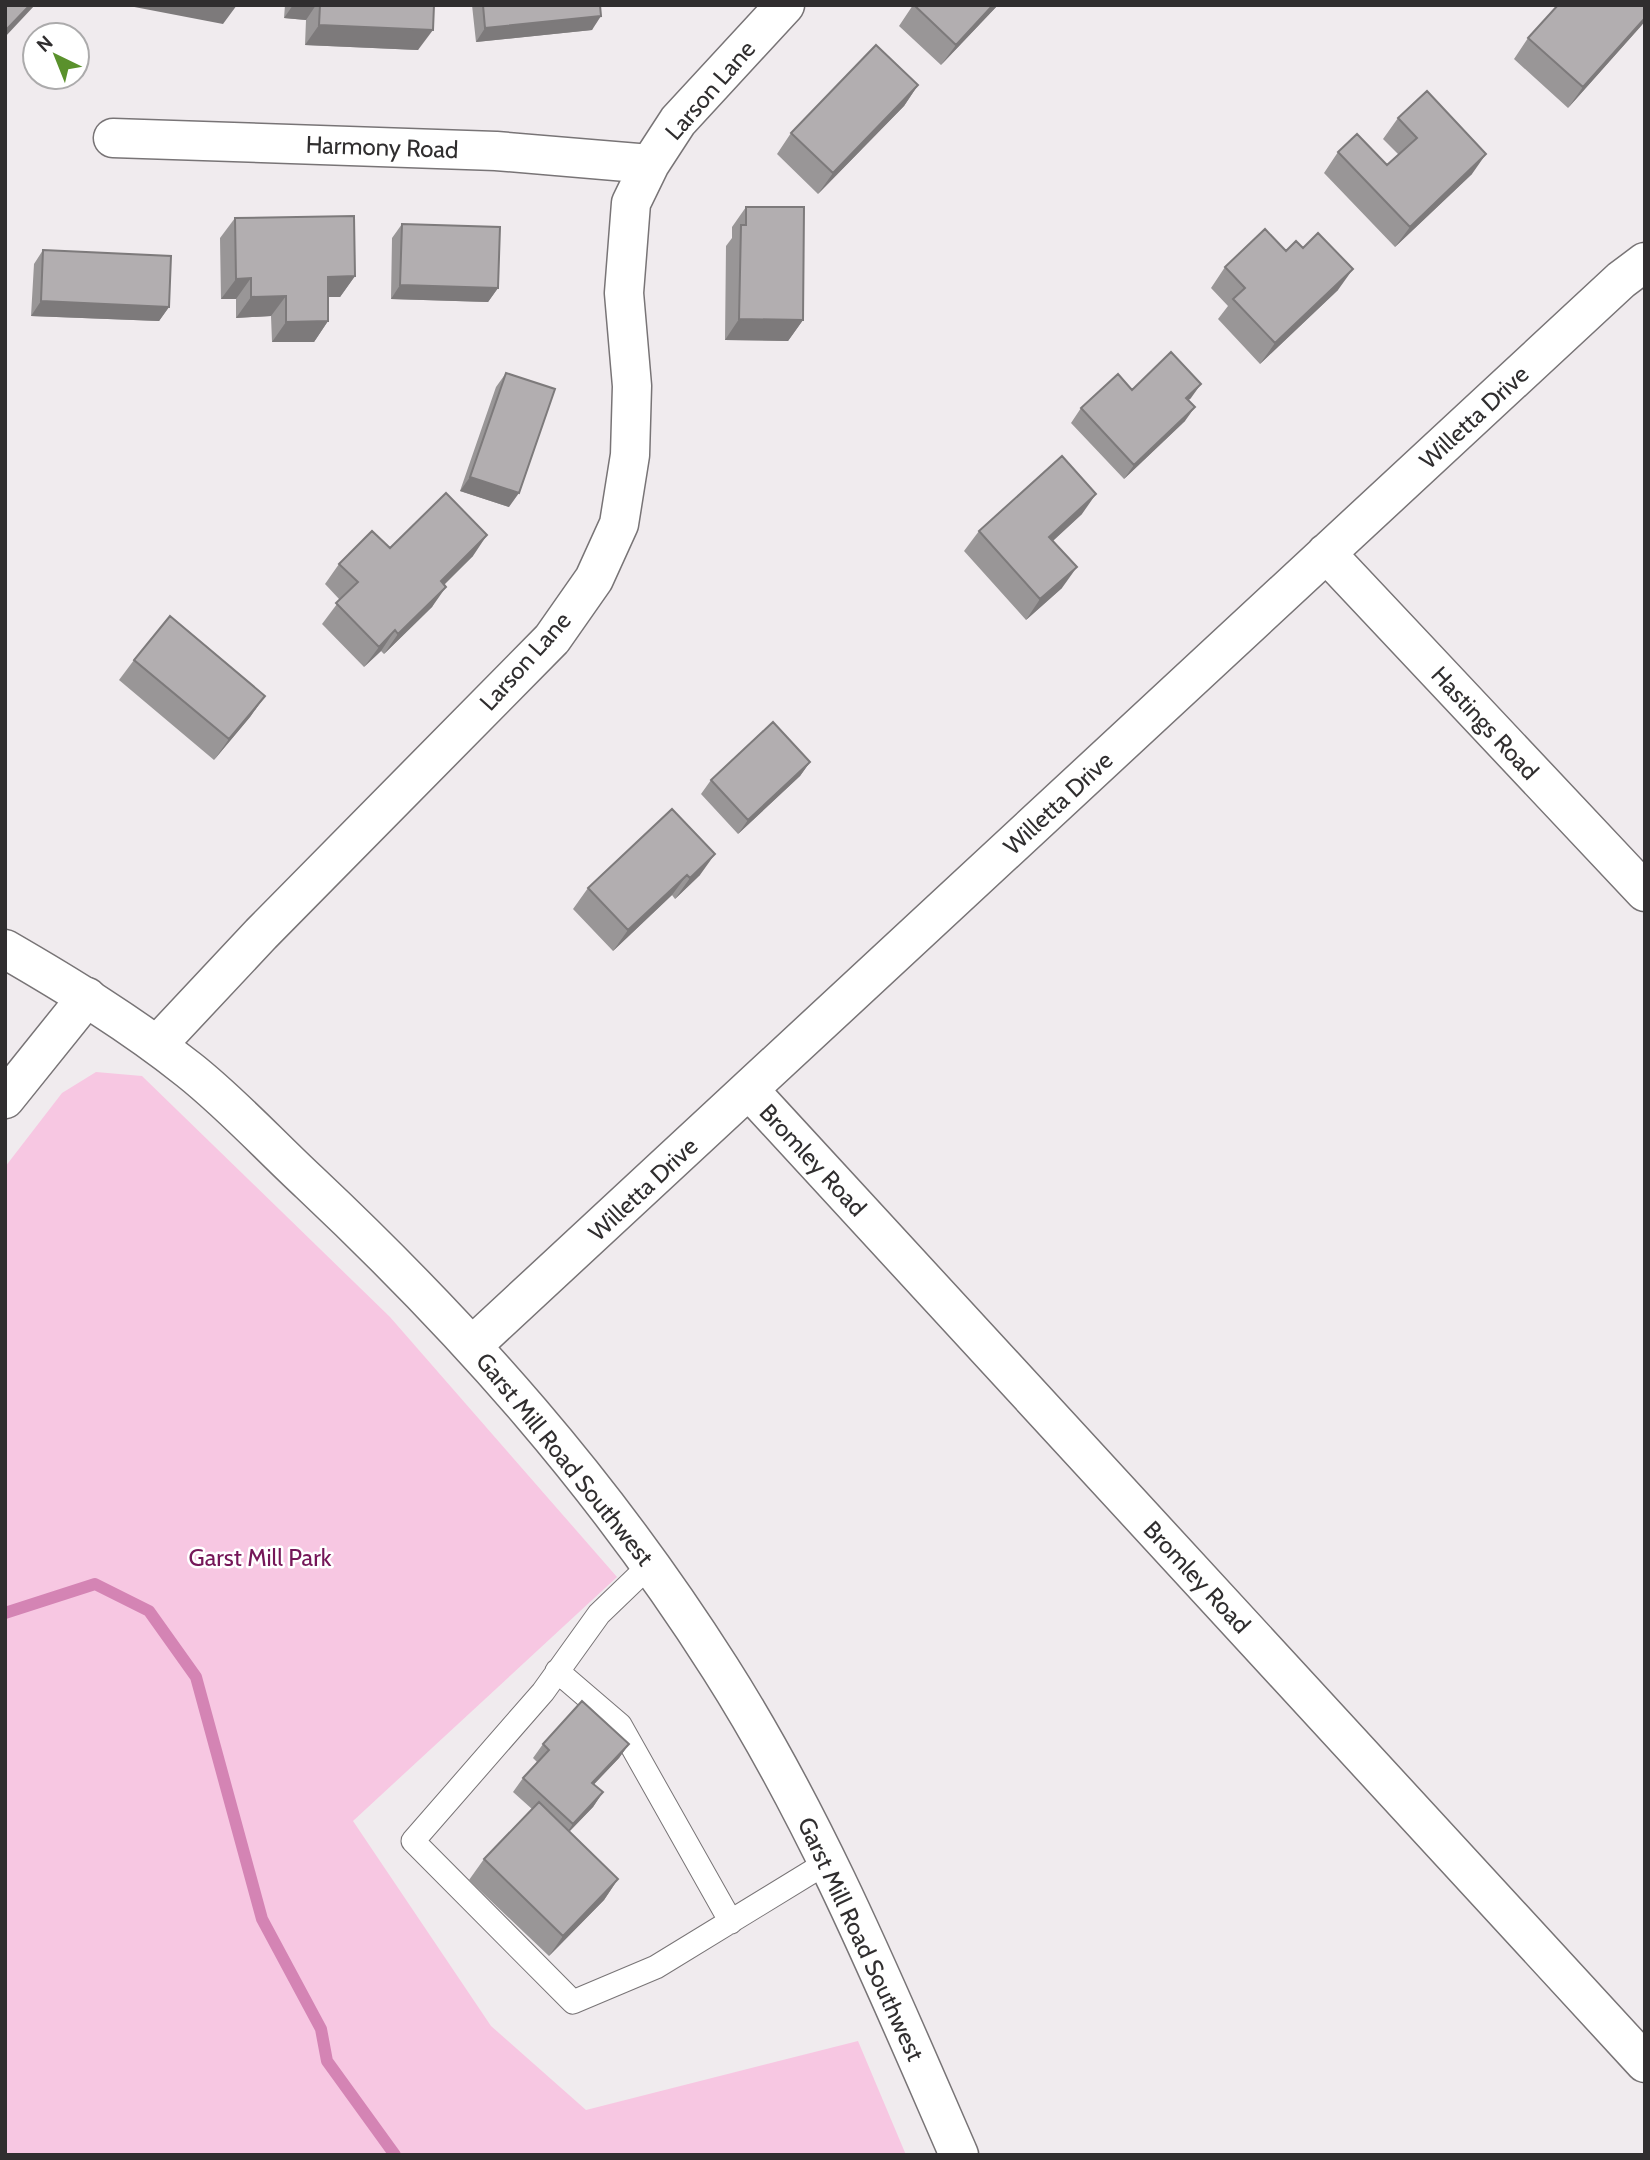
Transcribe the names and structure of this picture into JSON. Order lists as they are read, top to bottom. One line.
{"streets":{"street":["Larson Lane","Harmony Road","Willetta Drive","Hastings Road","Bromley Road","Garst Mill Road Southwest"]},"crossings":[["Larson Lane","Harmony Road"],["Larson Lane","Garst Mill Road Southwest"],["Willetta Drive","Hastings Road"],["Willetta Drive","Bromley Road"],["Willetta Drive","Garst Mill Road Southwest"]],"parks":["Garst Mill Park"],"north":"top left"}
